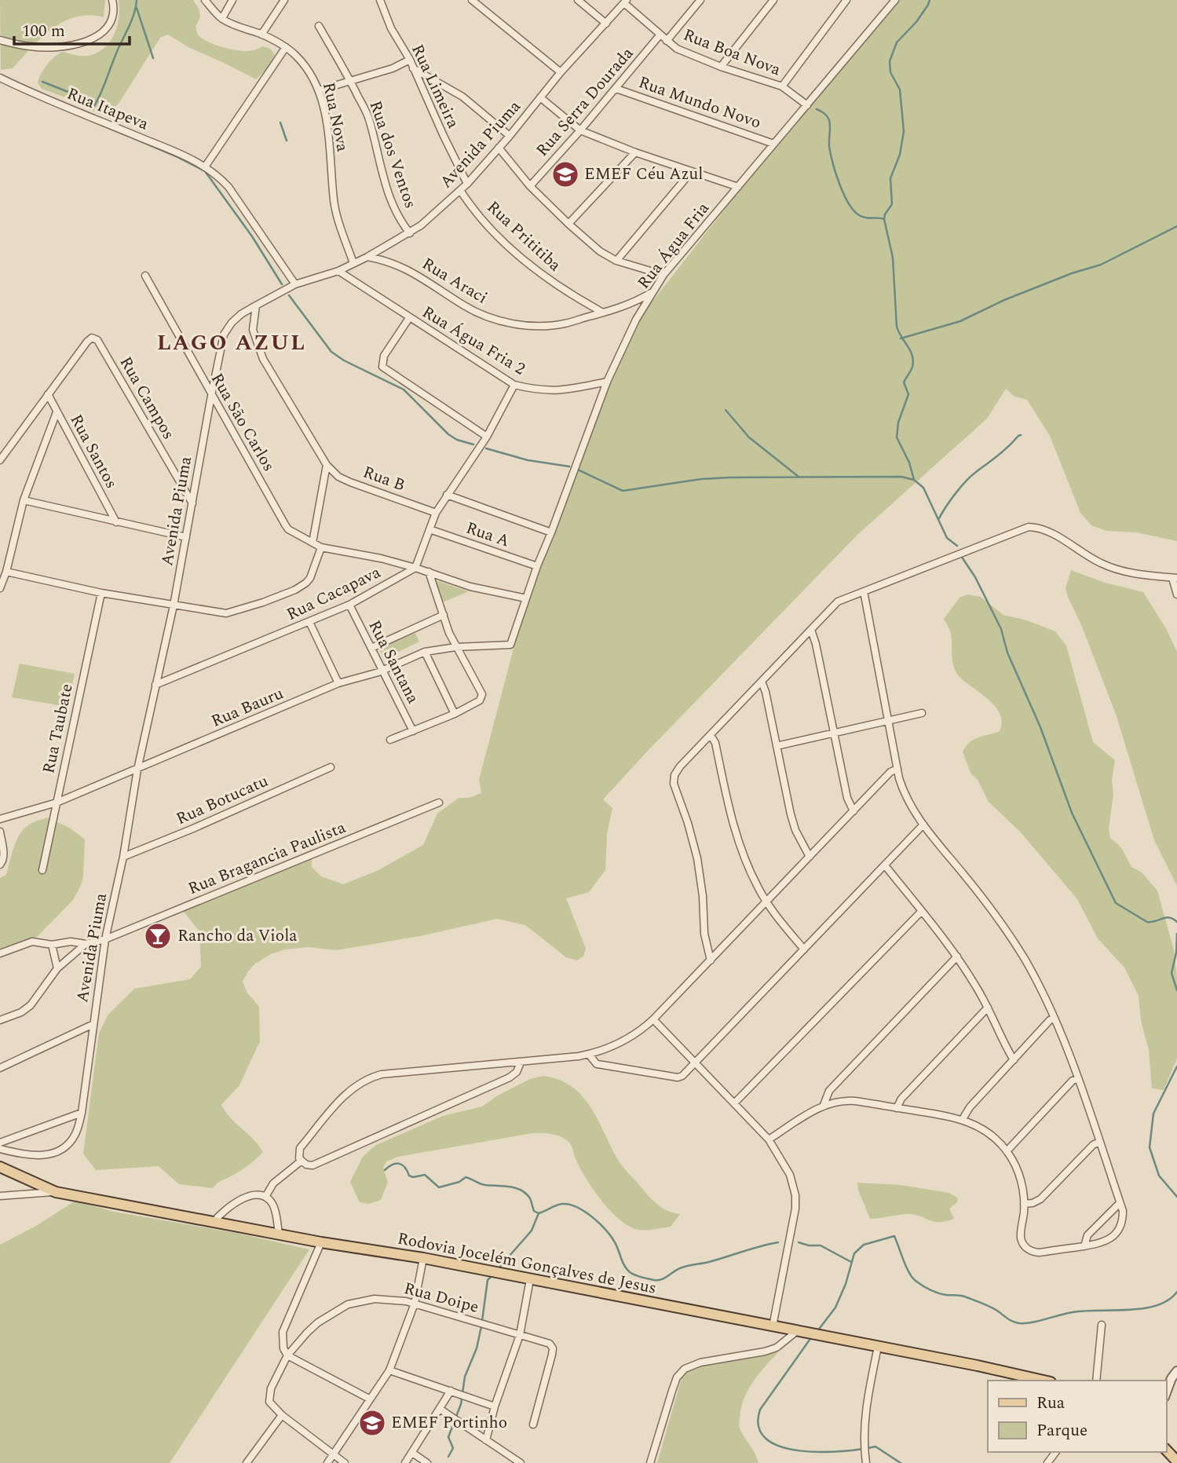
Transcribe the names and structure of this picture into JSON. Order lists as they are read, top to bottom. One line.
{"streets":{"main road":["Rodovia Jocelém Gonçalves de Jesus"],"street":["Rua Boa Nova","Rua Limeira","Rua Serra Dourada","Rua Mundo Novo","Rua Itapeva","Rua Nova","Avenida Piuma","Rua dos Ventos","Rua Prititiba","Rua Água Fria","Rua Araci","Rua Água Fria 2","Rua Campos","Rua São Carlos","Rua Santos","Rua B","Rua A","Rua Cacapava","Rua Santana","Rua Bauru","Rua Taubate","Rua Botucatu","Rua Bragancia Paulista","Rua Doipe"]},"crossings":[["Rua Boa Nova","Rua Serra Dourada"],["Rua Boa Nova","Avenida Piuma"],["Rua Boa Nova","Rua Água Fria"],["Rua Limeira","Avenida Piuma"],["Rua Serra Dourada","Rua Mundo Novo"],["Rua Mundo Novo","Rua Água Fria"],["Rua Itapeva","Avenida Piuma"],["Rua Nova","Avenida Piuma"],["Avenida Piuma","Rua dos Ventos"],["Avenida Piuma","Rua Prititiba"],["Avenida Piuma","Rua Araci"],["Avenida Piuma","Rua Água Fria 2"],["Avenida Piuma","Rua Campos"],["Avenida Piuma","Rua São Carlos"],["Avenida Piuma","Rua Cacapava"],["Avenida Piuma","Rua Bauru"],["Avenida Piuma","Rua Botucatu"],["Avenida Piuma","Rua Bragancia Paulista"],["Rua Prititiba","Rua Araci"],["Rua Água Fria","Rua Araci"],["Rua Água Fria","Rua Água Fria 2"],["Rua Água Fria","Rua A"],["Rua Água Fria","Rua Bauru"],["Rua Campos","Rua Santos"],["Rua Cacapava","Rua Santana"],["Rua Santana","Rua Bauru"],["Rua Bauru","Rua Taubate"]],"districts":["LAGO AZUL"],"places":{"school or university":["EMEF Céu Azul","EMEF Portinho"],"bar":["Rancho da Viola"]},"legend":["Rua","Parque"],"scale_bar":"100 m"}
